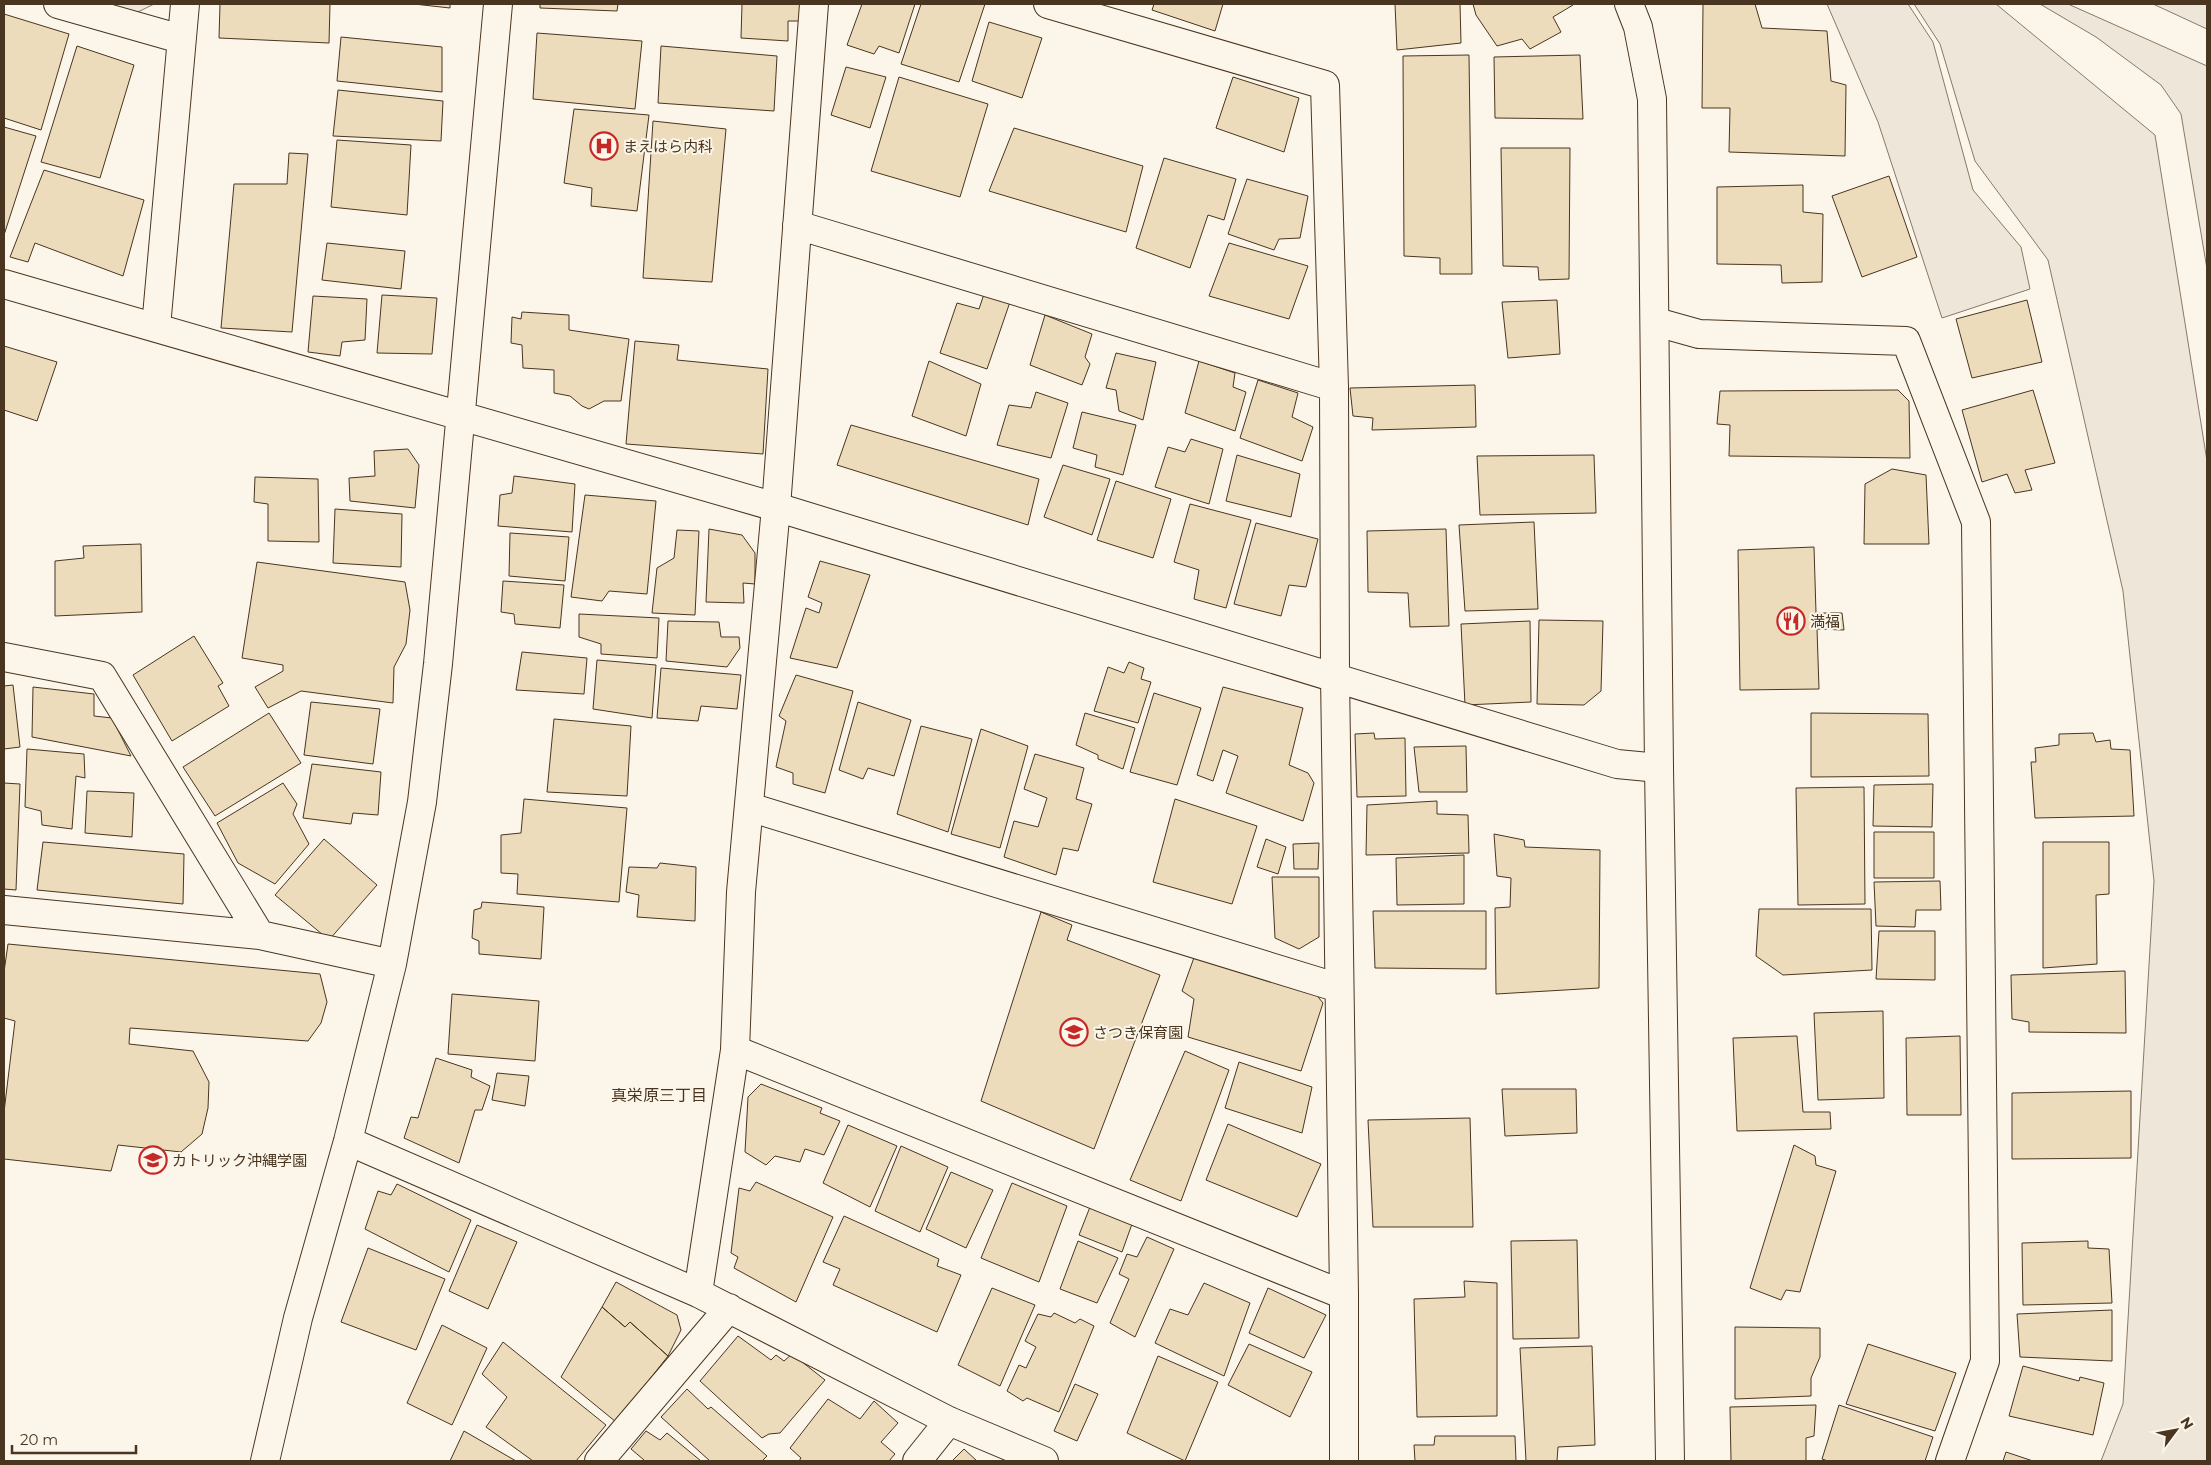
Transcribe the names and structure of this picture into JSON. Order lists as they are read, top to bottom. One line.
{"districts":["真栄原三丁目"],"places":{"hospital":["まえはら内科"],"restaurant":["満福"],"school or university":["さつき保育園","カトリック沖縄学園"]},"scale_bar":"20 m","north":"top right"}
